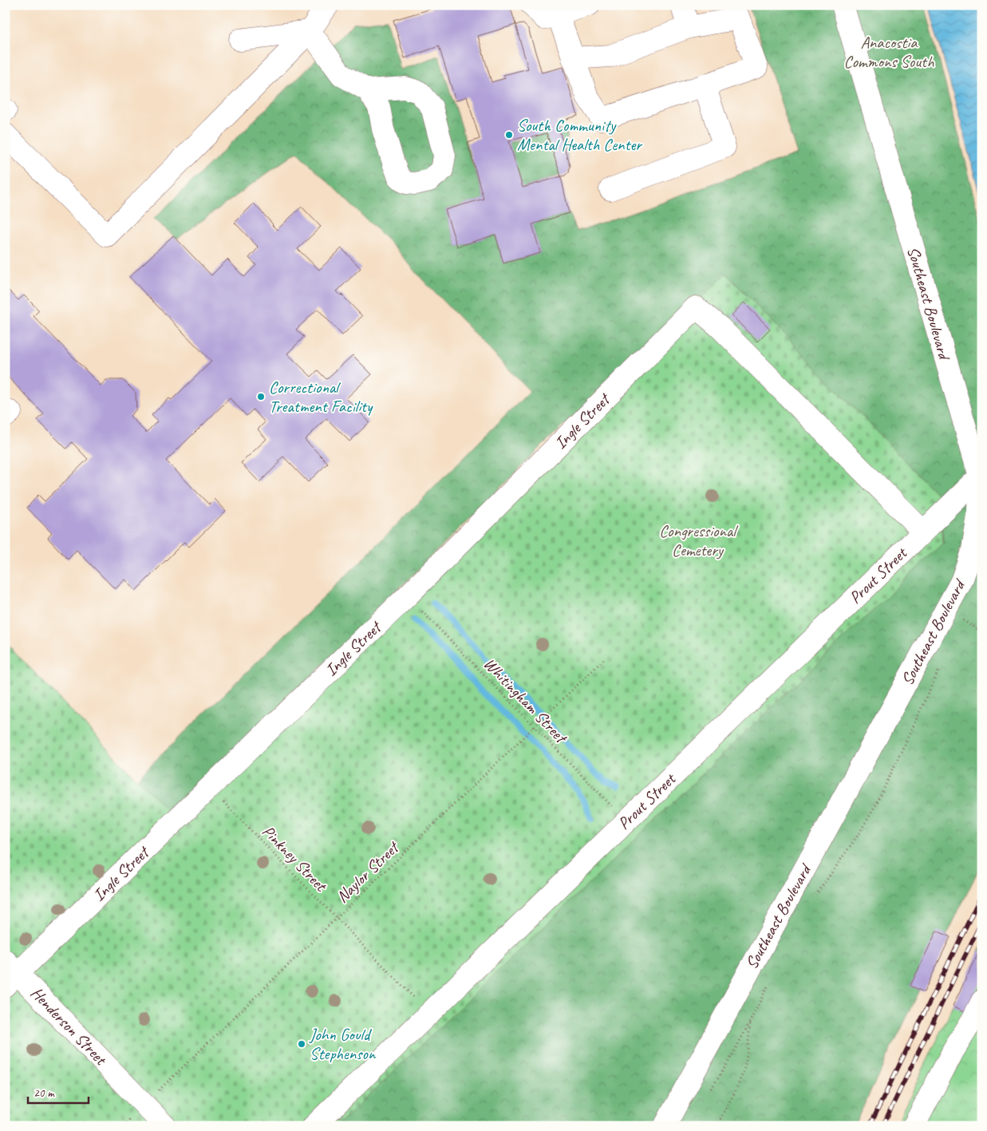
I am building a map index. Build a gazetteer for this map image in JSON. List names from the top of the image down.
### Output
{
  "streets": {
    "street": [
      "Southeast Boulevard",
      "Ingle Street",
      "Prout Street",
      "Henderson Street"
    ],
    "path": ["Whitingham Street", "Pinkney Street", "Naylor Street"]
  },
  "crossings": [
    ["Southeast Boulevard", "Prout Street"],
    ["Ingle Street", "Prout Street"],
    ["Ingle Street", "Whitingham Street"],
    ["Ingle Street", "Pinkney Street"],
    ["Ingle Street", "Henderson Street"],
    ["Prout Street", "Whitingham Street"],
    ["Prout Street", "Pinkney Street"],
    ["Whitingham Street", "Naylor Street"],
    ["Pinkney Street", "Naylor Street"],
    ["Naylor Street", "Henderson Street"]
  ],
  "parks": ["Anacostia Commons South", "Congressional Cemetery"],
  "places": ["South Community Mental Health Center", "Correctional Treatment Facility", "John Gould Stephenson"],
  "scale_bar": "20 m"
}
